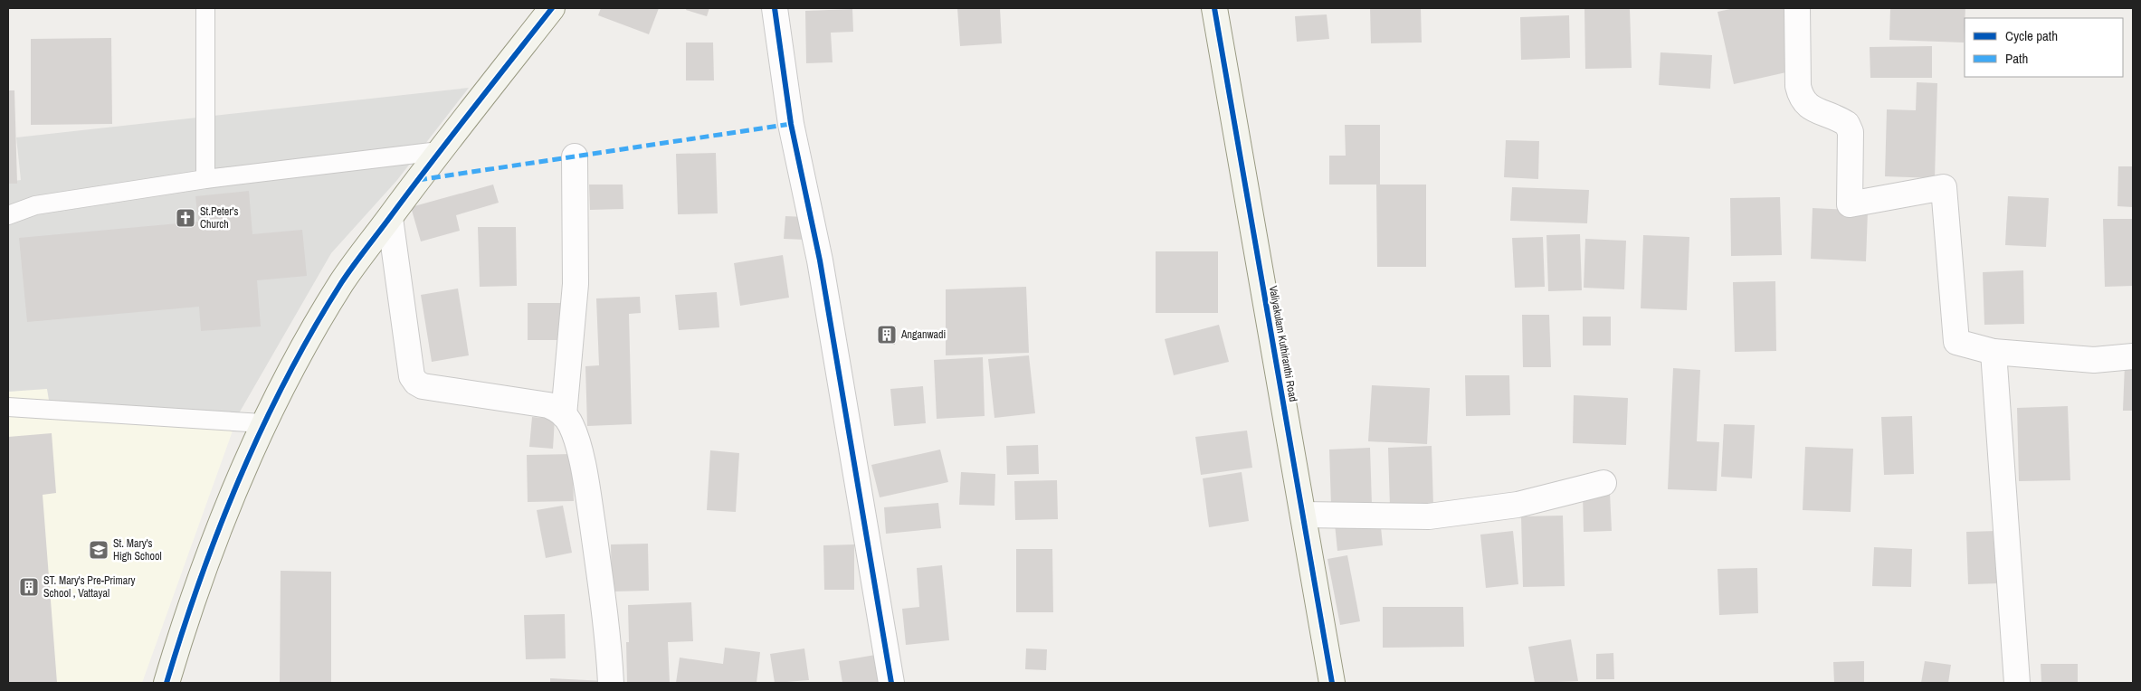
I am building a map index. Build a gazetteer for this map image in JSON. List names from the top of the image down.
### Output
{
  "streets": {
    "street": ["Valiyakulam Kuthiranthi Road"]
  },
  "places": {
    "church": ["St.Peter's Church"],
    "building": ["Anganwadi", "ST. Mary's Pre-Primary School , Vattayal"],
    "school or university": ["St. Mary's High School"]
  },
  "legend": ["Cycle path", "Path"]
}
